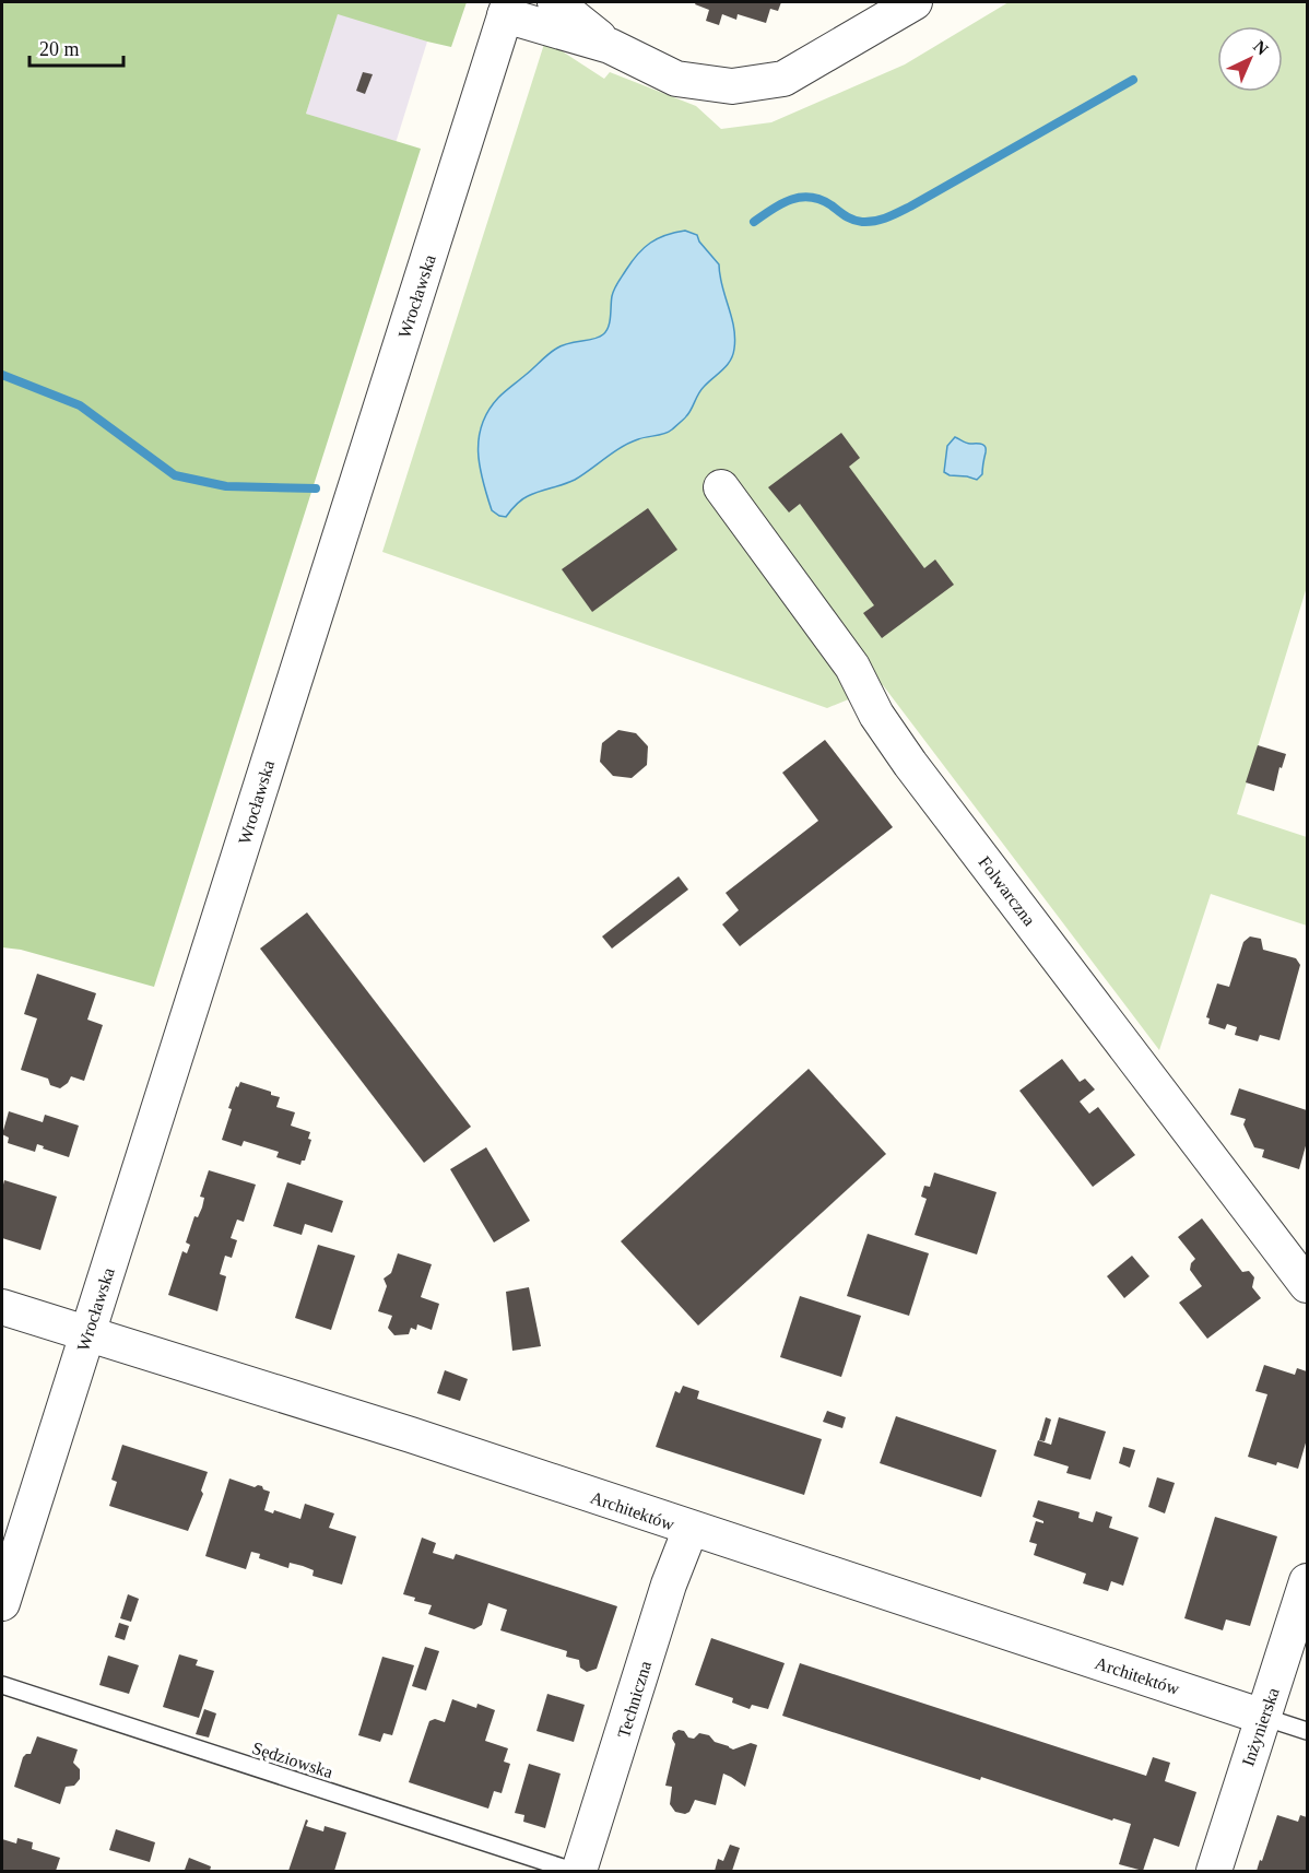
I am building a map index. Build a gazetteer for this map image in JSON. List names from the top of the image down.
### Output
{
  "streets": {
    "street": [
      "Wrocławska",
      "Folwarczna",
      "Architektów",
      "Techniczna",
      "Inżynierska"
    ],
    "lane": ["Sędziowska"]
  },
  "crossings": [
    ["Wrocławska", "Architektów"],
    ["Architektów", "Techniczna"],
    ["Architektów", "Inżynierska"]
  ],
  "scale_bar": "20 m",
  "north": "top right"
}
